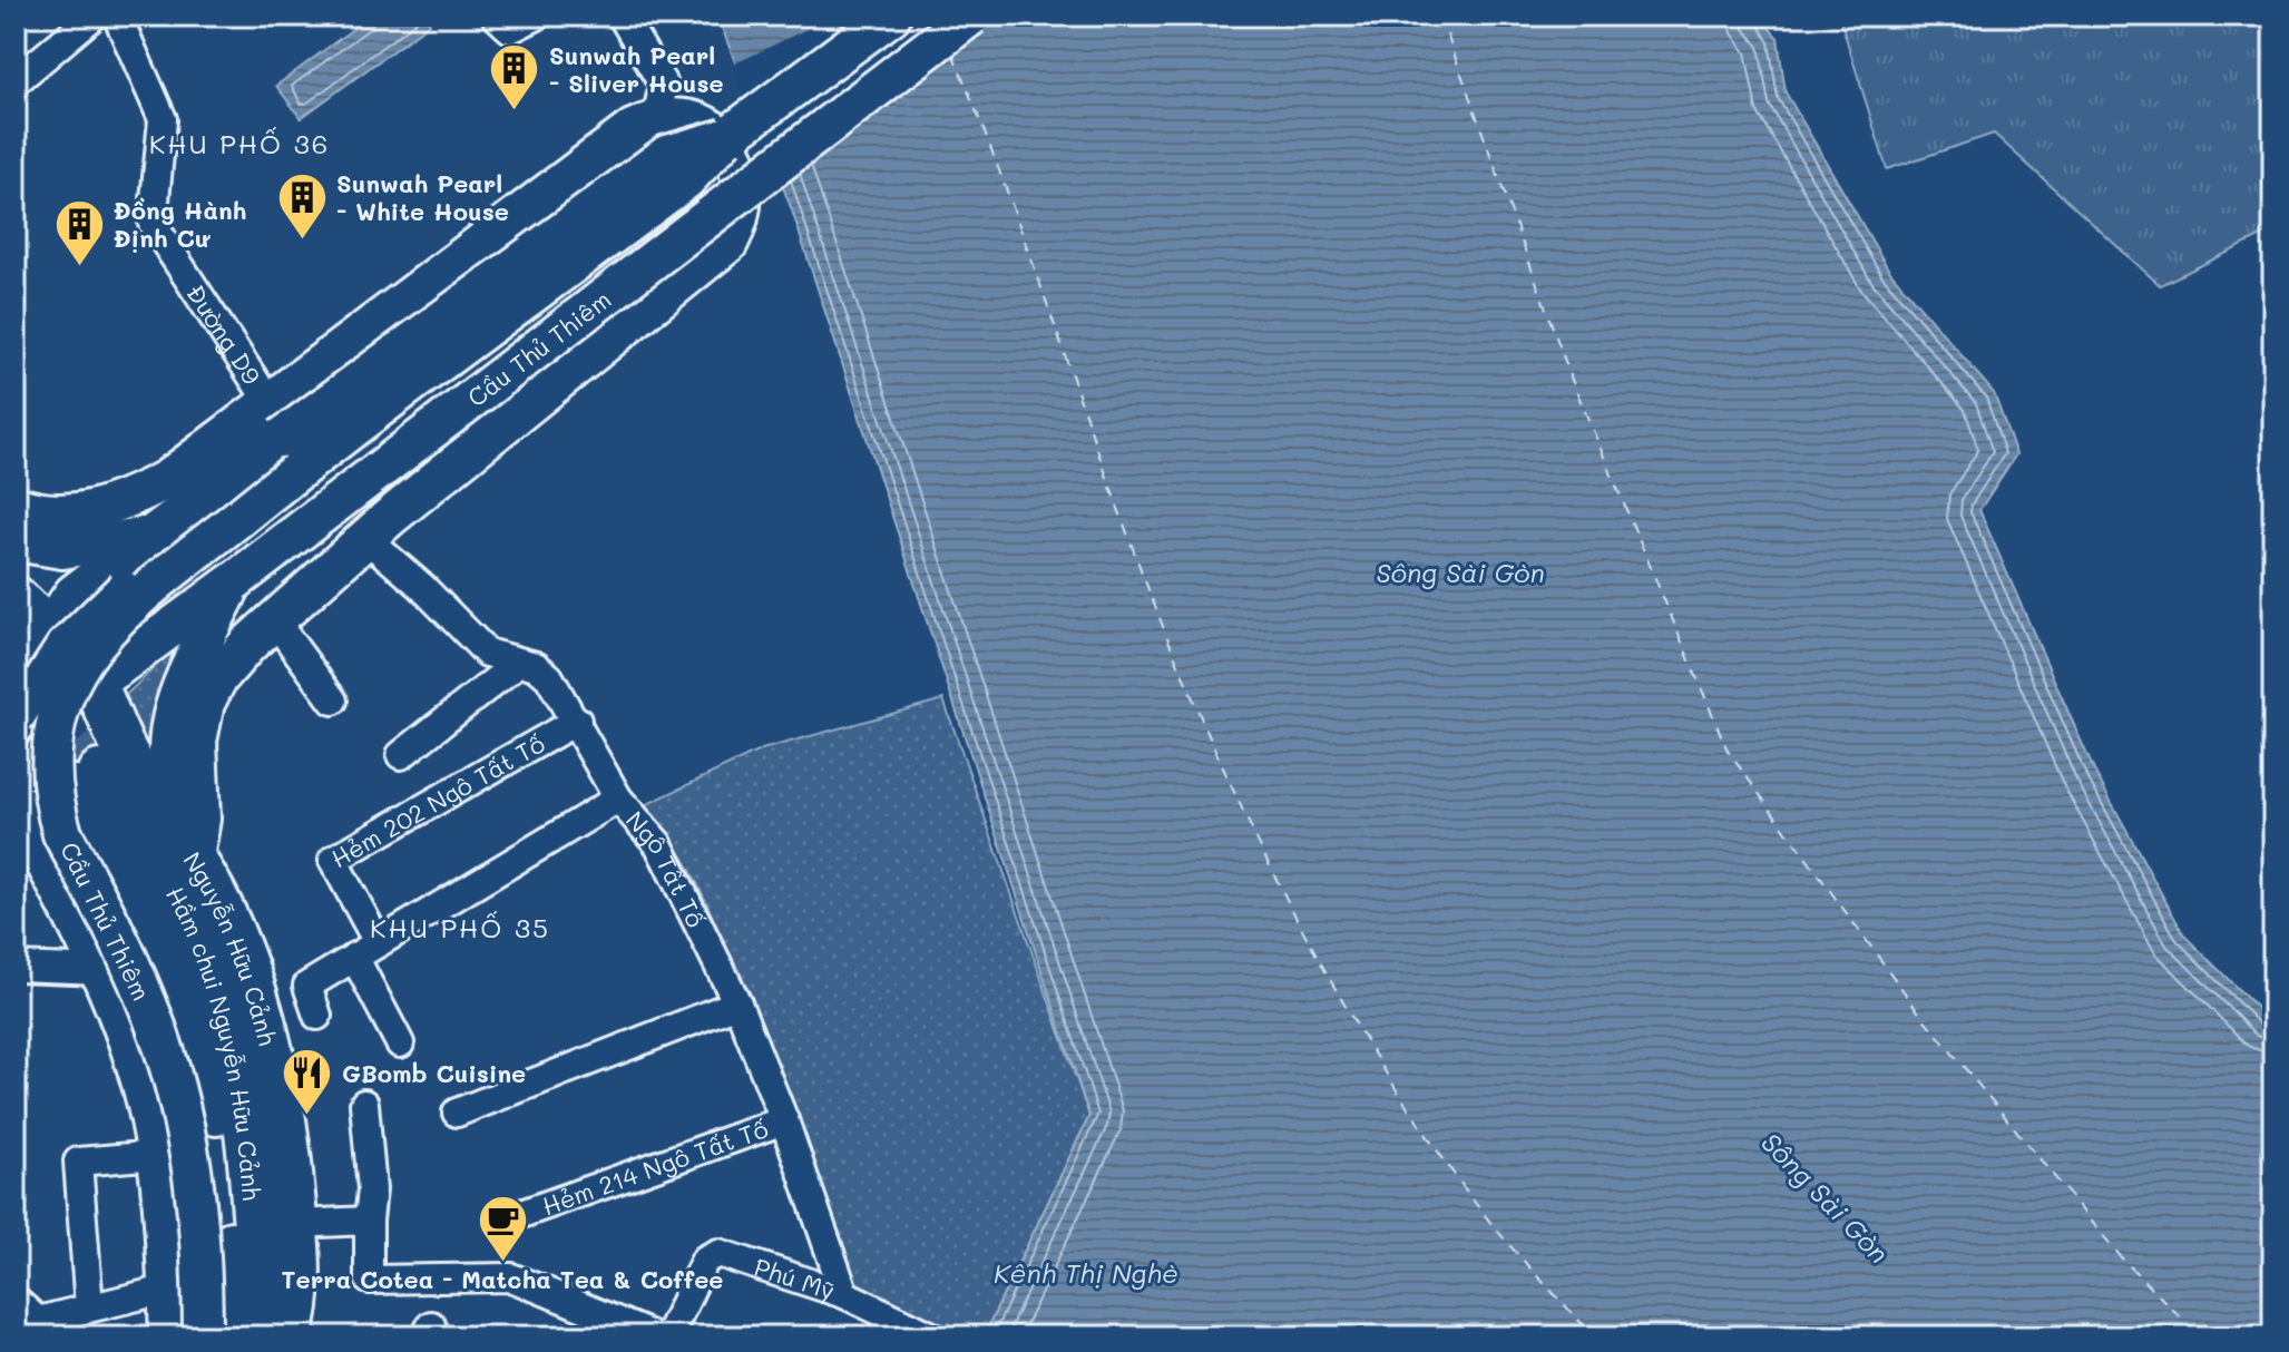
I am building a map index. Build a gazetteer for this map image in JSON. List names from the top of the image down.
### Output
{
  "streets": {
    "main road": ["Cầu Thủ Thiêm", "Nguyễn Hữu Cảnh", "Hầm chui Nguyễn Hữu Cảnh"],
    "street": [
      "Đường D9",
      "Hẻm 202 Ngô Tất Tố",
      "Ngô Tất Tố",
      "Hẻm 214 Ngô Tất Tố",
      "Phú Mỹ"
    ]
  },
  "crossings": [
    ["Cầu Thủ Thiêm", "Nguyễn Hữu Cảnh"],
    ["Hẻm 202 Ngô Tất Tố", "Ngô Tất Tố"],
    ["Ngô Tất Tố", "Hẻm 214 Ngô Tất Tố"],
    ["Ngô Tất Tố", "Phú Mỹ"]
  ],
  "districts": ["KHU PHỐ 36", "KHU PHỐ 35"],
  "water": ["Sông Sài Gòn", "Kênh Thị Nghè"],
  "places": {
    "building": ["Sunwah Pearl - Sliver House", "Sunwah Pearl - White House", "Đồng Hành Định Cư"],
    "restaurant": ["GBomb Cuisine"],
    "cafe": ["Terra Cotea - Matcha Tea & Coffee"]
  }
}
